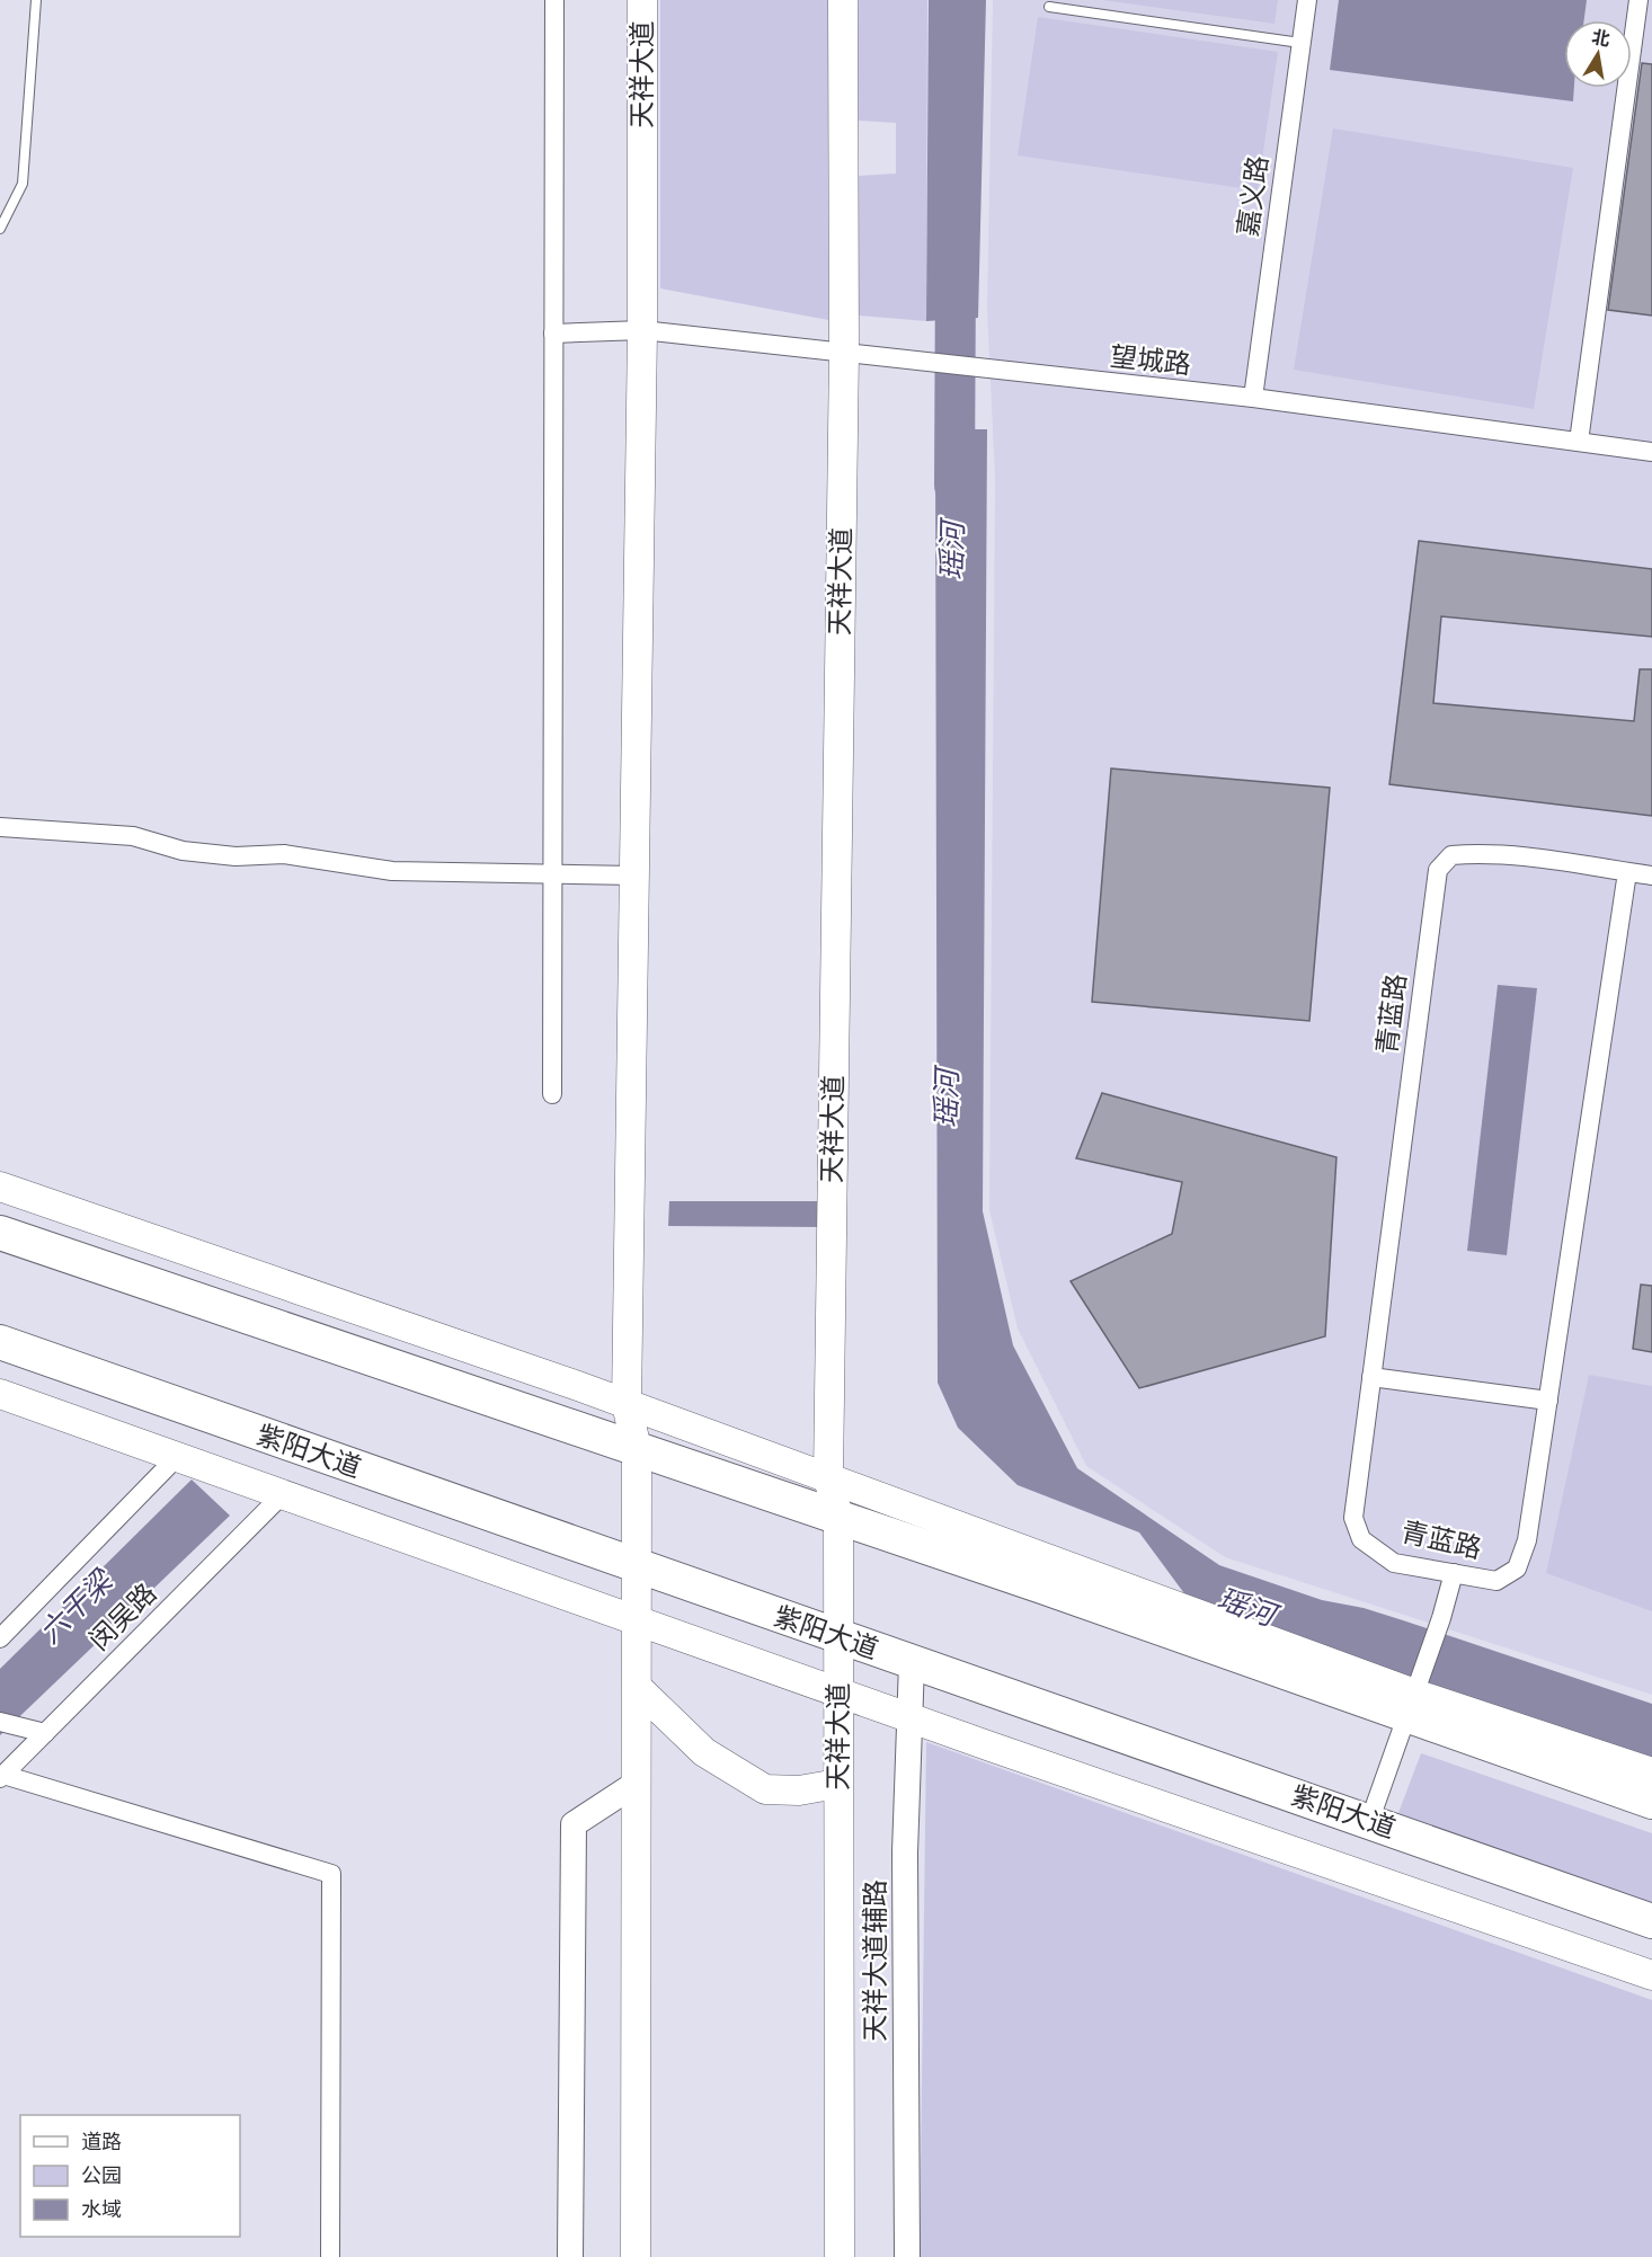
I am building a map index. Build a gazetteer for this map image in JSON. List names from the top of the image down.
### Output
{
  "streets": {
    "highway": ["紫阳大道"],
    "main road": ["天祥大道", "天祥大道辅路"],
    "street": [
      "嘉义路",
      "望城路",
      "青蓝路",
      "闵吴路"
    ]
  },
  "crossings": [
    ["天祥大道", "望城路"],
    ["天祥大道", "紫阳大道"],
    ["嘉义路", "望城路"],
    ["紫阳大道", "天祥大道辅路"]
  ],
  "water": ["瑶河", "六干梁"],
  "legend": ["道路", "公园", "水域"],
  "north": "top"
}
